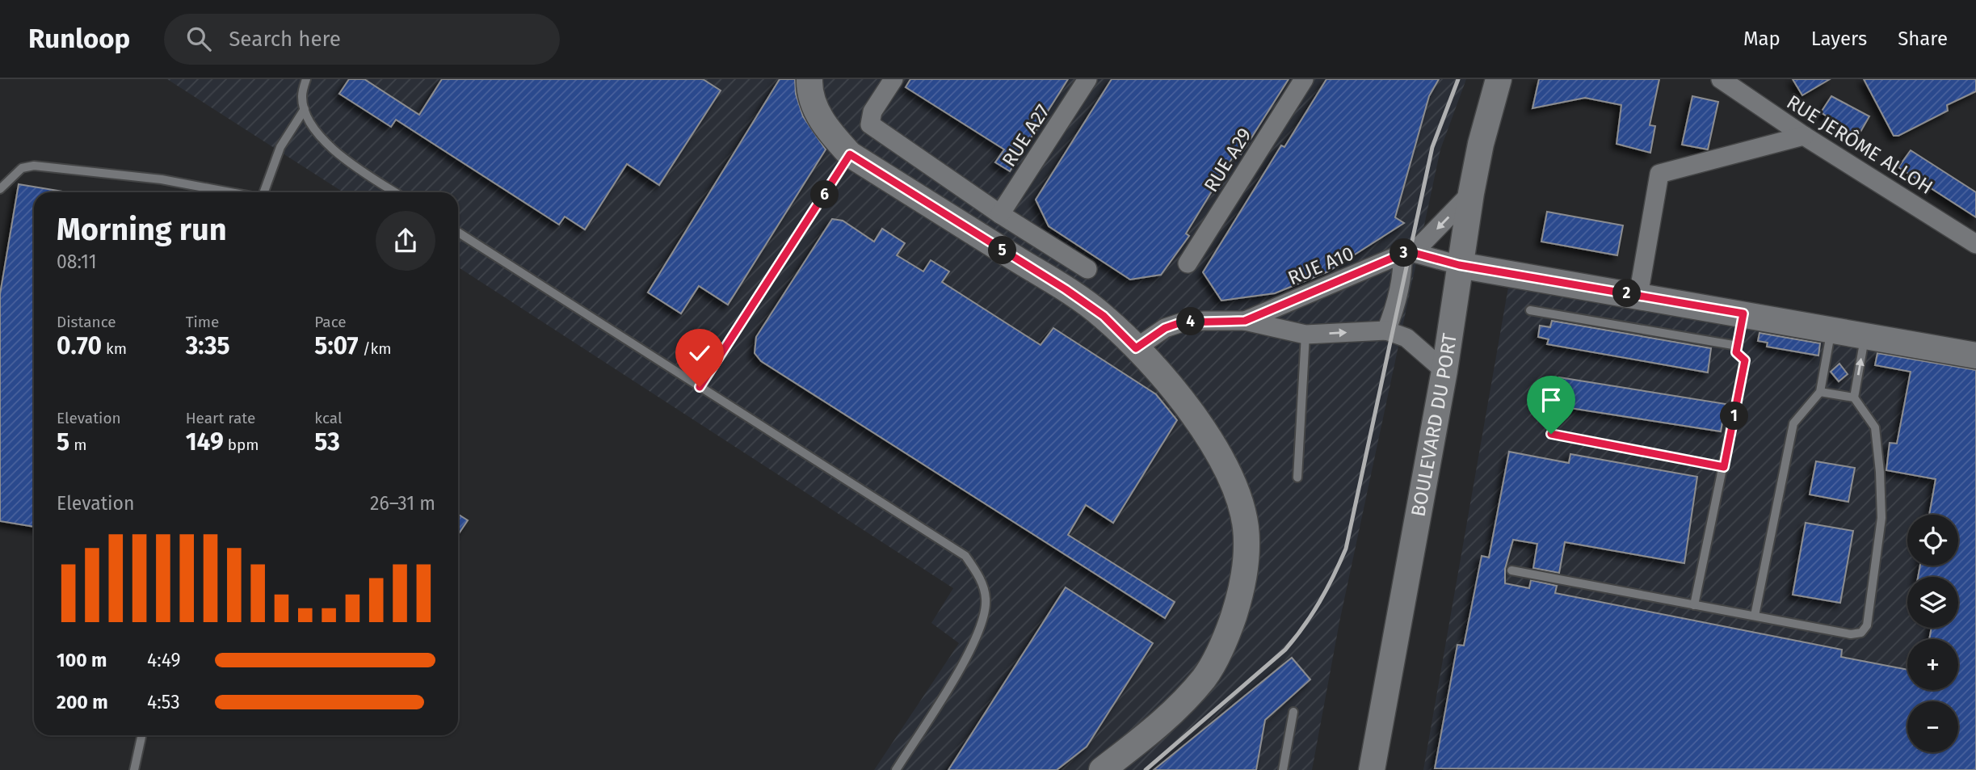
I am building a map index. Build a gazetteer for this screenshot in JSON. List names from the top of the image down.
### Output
{
  "streets": {
    "street": [
      "RUE A27",
      "RUE JERÔME ALLOH",
      "RUE A29",
      "RUE A10",
      "BOULEVARD DU PORT"
    ]
  },
  "crossings": [
    ["RUE A10", "BOULEVARD DU PORT"]
  ],
  "page": {
    "header": "Runloop",
    "search": "Search here",
    "nav": ["Map", "Layers", "Share"],
    "pins": [
      "6",
      "5",
      "3",
      "2",
      "4",
      "1"
    ],
    "heading": ["Morning run", "08:11"],
    "stats": [
      ["Distance", "0.70 km"],
      ["Time", "3:35"],
      ["Pace", "5:07 /km"],
      ["Elevation", "5 m"],
      ["Heart rate", "149 bpm"],
      ["kcal", "53"]
    ],
    "chart": ["Elevation", "26–31 m"],
    "map_buttons": ["+", "−"],
    "list": [
      {
        "name": "100 m",
        "note": "4:49"
      },
      {
        "name": "200 m",
        "note": "4:53"
      }
    ]
  }
}
